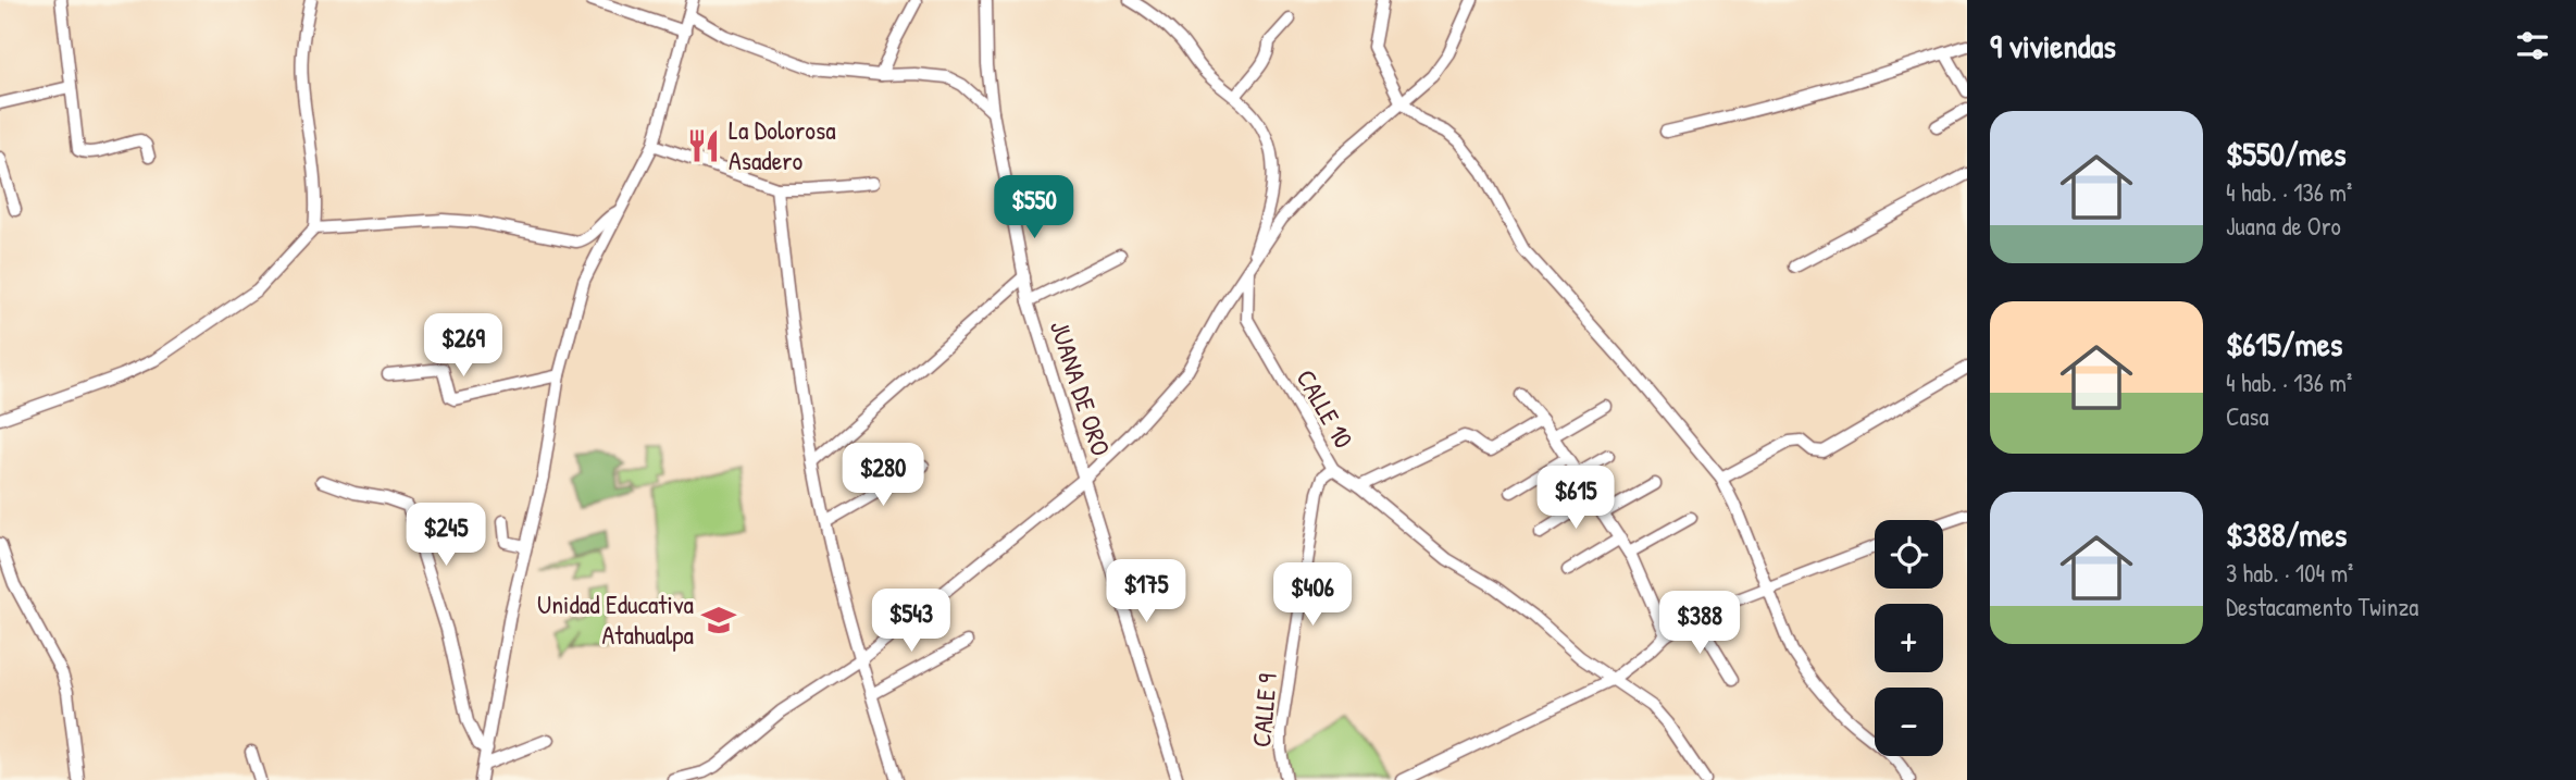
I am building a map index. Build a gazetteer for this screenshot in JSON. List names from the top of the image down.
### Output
{
  "streets": {
    "street": ["JUANA DE ORO", "CALLE 10", "CALLE 9"]
  },
  "crossings": [
    ["CALLE 10", "CALLE 9"]
  ],
  "places": {
    "restaurant": ["La Dolorosa Asadero"],
    "school or university": ["Unidad Educativa Atahualpa"]
  },
  "page": {
    "heading": "9 viviendas",
    "list": [
      {
        "name": "$550/mes",
        "note": "4 hab. · 136 m² · Juana de Oro"
      },
      {
        "name": "$615/mes",
        "note": "4 hab. · 136 m² · Casa"
      },
      {
        "name": "$388/mes",
        "note": "3 hab. · 104 m² · Destacamento Twinza"
      }
    ],
    "price": [
      "$550",
      "$269",
      "$280",
      "$615",
      "$245",
      "$175",
      "$406",
      "$543",
      "$388"
    ],
    "map_buttons": ["+", "−"]
  }
}
